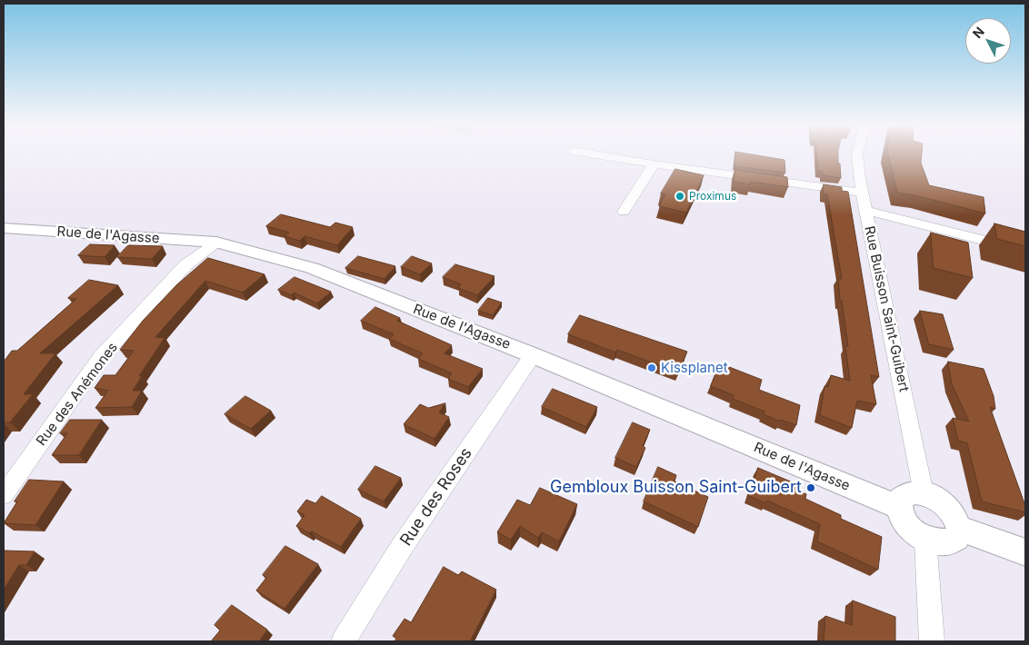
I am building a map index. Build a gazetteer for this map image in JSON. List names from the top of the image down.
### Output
{
  "streets": {
    "street": [
      "Rue de l'Agasse",
      "Rue Buisson Saint-Guibert",
      "Rue des Anémones",
      "Rue des Roses"
    ]
  },
  "crossings": [
    ["Rue de l'Agasse", "Rue Buisson Saint-Guibert"],
    ["Rue de l'Agasse", "Rue des Anémones"],
    ["Rue de l'Agasse", "Rue des Roses"]
  ],
  "places": ["Proximus", "Kissplanet", "Gembloux Buisson Saint-Guibert"],
  "north": "top left"
}
